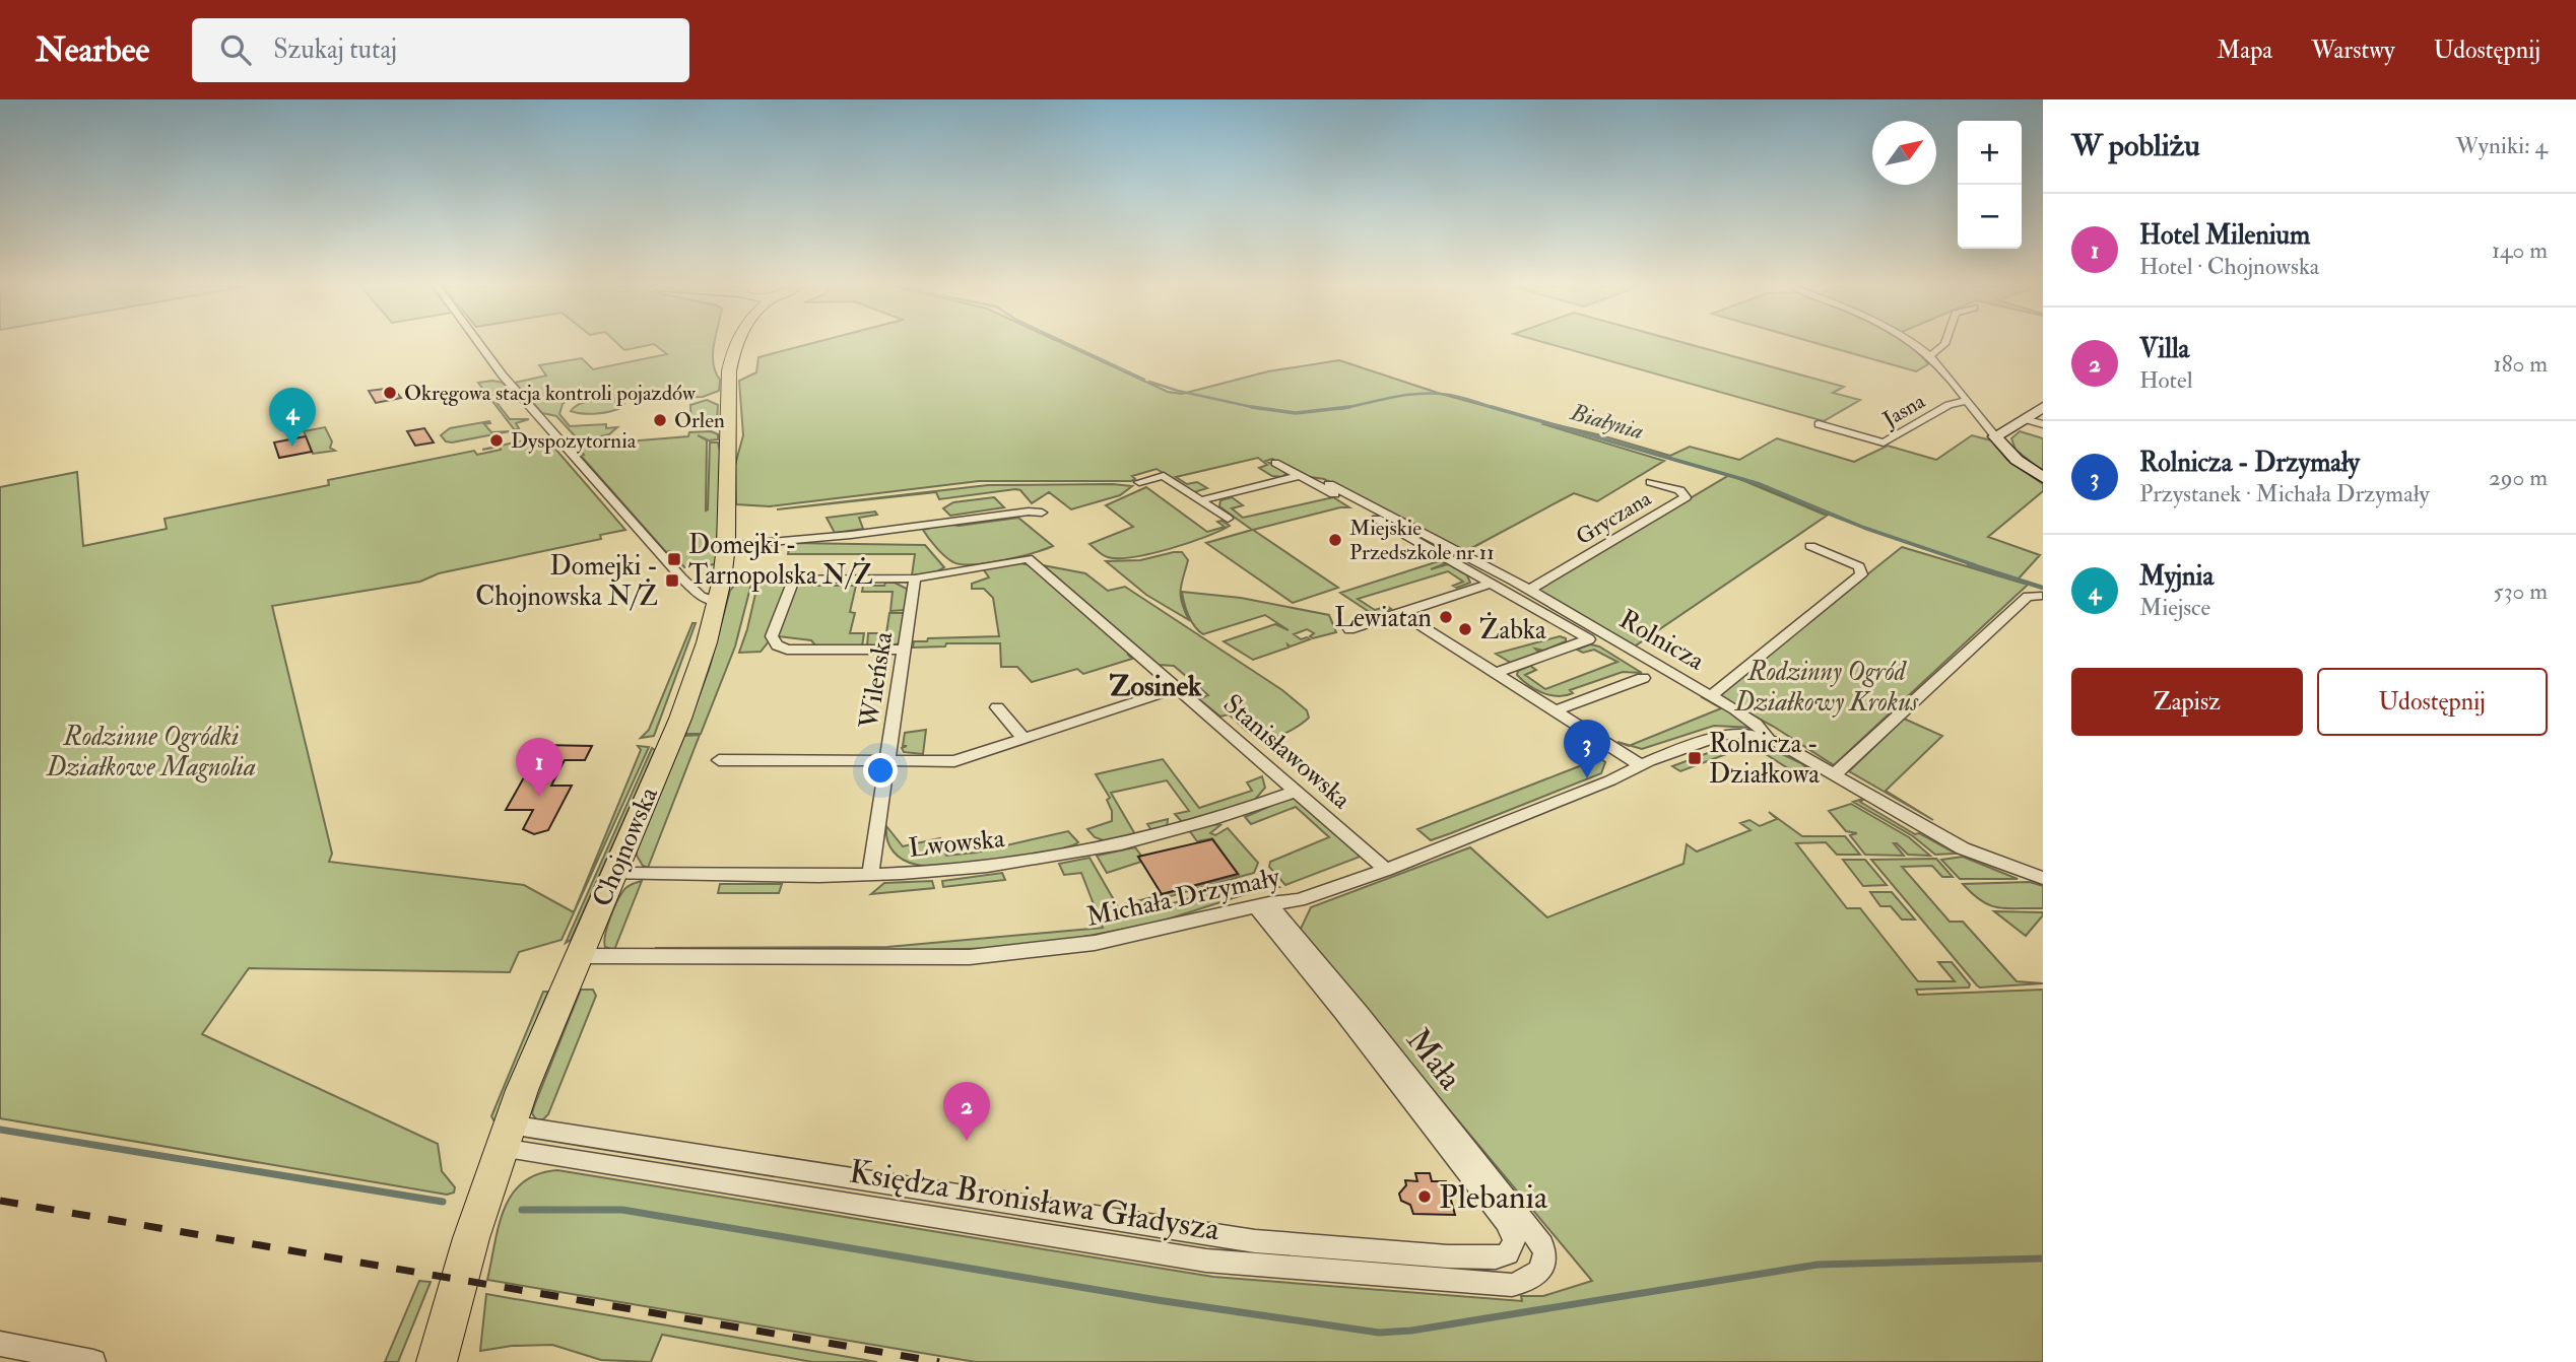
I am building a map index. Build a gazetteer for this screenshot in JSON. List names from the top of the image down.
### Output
{
  "streets": {
    "main road": ["Chojnowska"],
    "street": [
      "Jasna",
      "Gryczana",
      "Rolnicza",
      "Wileńska",
      "Stanisławowska",
      "Lwowska",
      "Michała Drzymały",
      "Mała",
      "Księdza Bronisława Gładysza"
    ]
  },
  "crossings": [
    ["Gryczana", "Rolnicza"],
    ["Rolnicza", "Michała Drzymały"],
    ["Wileńska", "Stanisławowska"],
    ["Wileńska", "Lwowska"],
    ["Stanisławowska", "Lwowska"],
    ["Stanisławowska", "Michała Drzymały"],
    ["Lwowska", "Chojnowska"],
    ["Chojnowska", "Michała Drzymały"],
    ["Chojnowska", "Księdza Bronisława Gładysza"],
    ["Michała Drzymały", "Mała"],
    ["Mała", "Księdza Bronisława Gładysza"]
  ],
  "districts": ["Zosinek"],
  "water": ["Białynia"],
  "parks": ["Rodzinny Ogród Działkowy Krokus", "Rodzinne Ogródki Działkowe Magnolia"],
  "places": {
    "other": [
      "Okręgowa stacja kontroli pojazdów",
      "Orlen",
      "Dyspozytornia",
      "Miejskie Przedszkole nr 11",
      "Lewiatan",
      "Żabka",
      "Plebania"
    ],
    "transit": ["Domejki - Tarnopolska N/Ż", "Domejki - Chojnowska N/Ż", "Rolnicza - Działkowa"]
  },
  "north": "top right",
  "page": {
    "header": "Nearbee",
    "search": "Szukaj tutaj",
    "nav": ["Mapa", "Warstwy", "Udostępnij"],
    "heading": ["W pobliżu", "Wyniki: 4"],
    "map_buttons": ["+", "−"],
    "list": [
      {
        "mark": "1",
        "name": "Hotel Milenium",
        "note": "Hotel · Chojnowska",
        "value": "140 m"
      },
      {
        "mark": "2",
        "name": "Villa",
        "note": "Hotel",
        "value": "180 m"
      },
      {
        "mark": "3",
        "name": "Rolnicza - Drzymały",
        "note": "Przystanek · Michała Drzymały",
        "value": "290 m"
      },
      {
        "mark": "4",
        "name": "Myjnia",
        "note": "Miejsce",
        "value": "530 m"
      }
    ],
    "pins": [
      "4",
      "3",
      "1",
      "2"
    ],
    "buttons": ["Zapisz", "Udostępnij"]
  }
}
